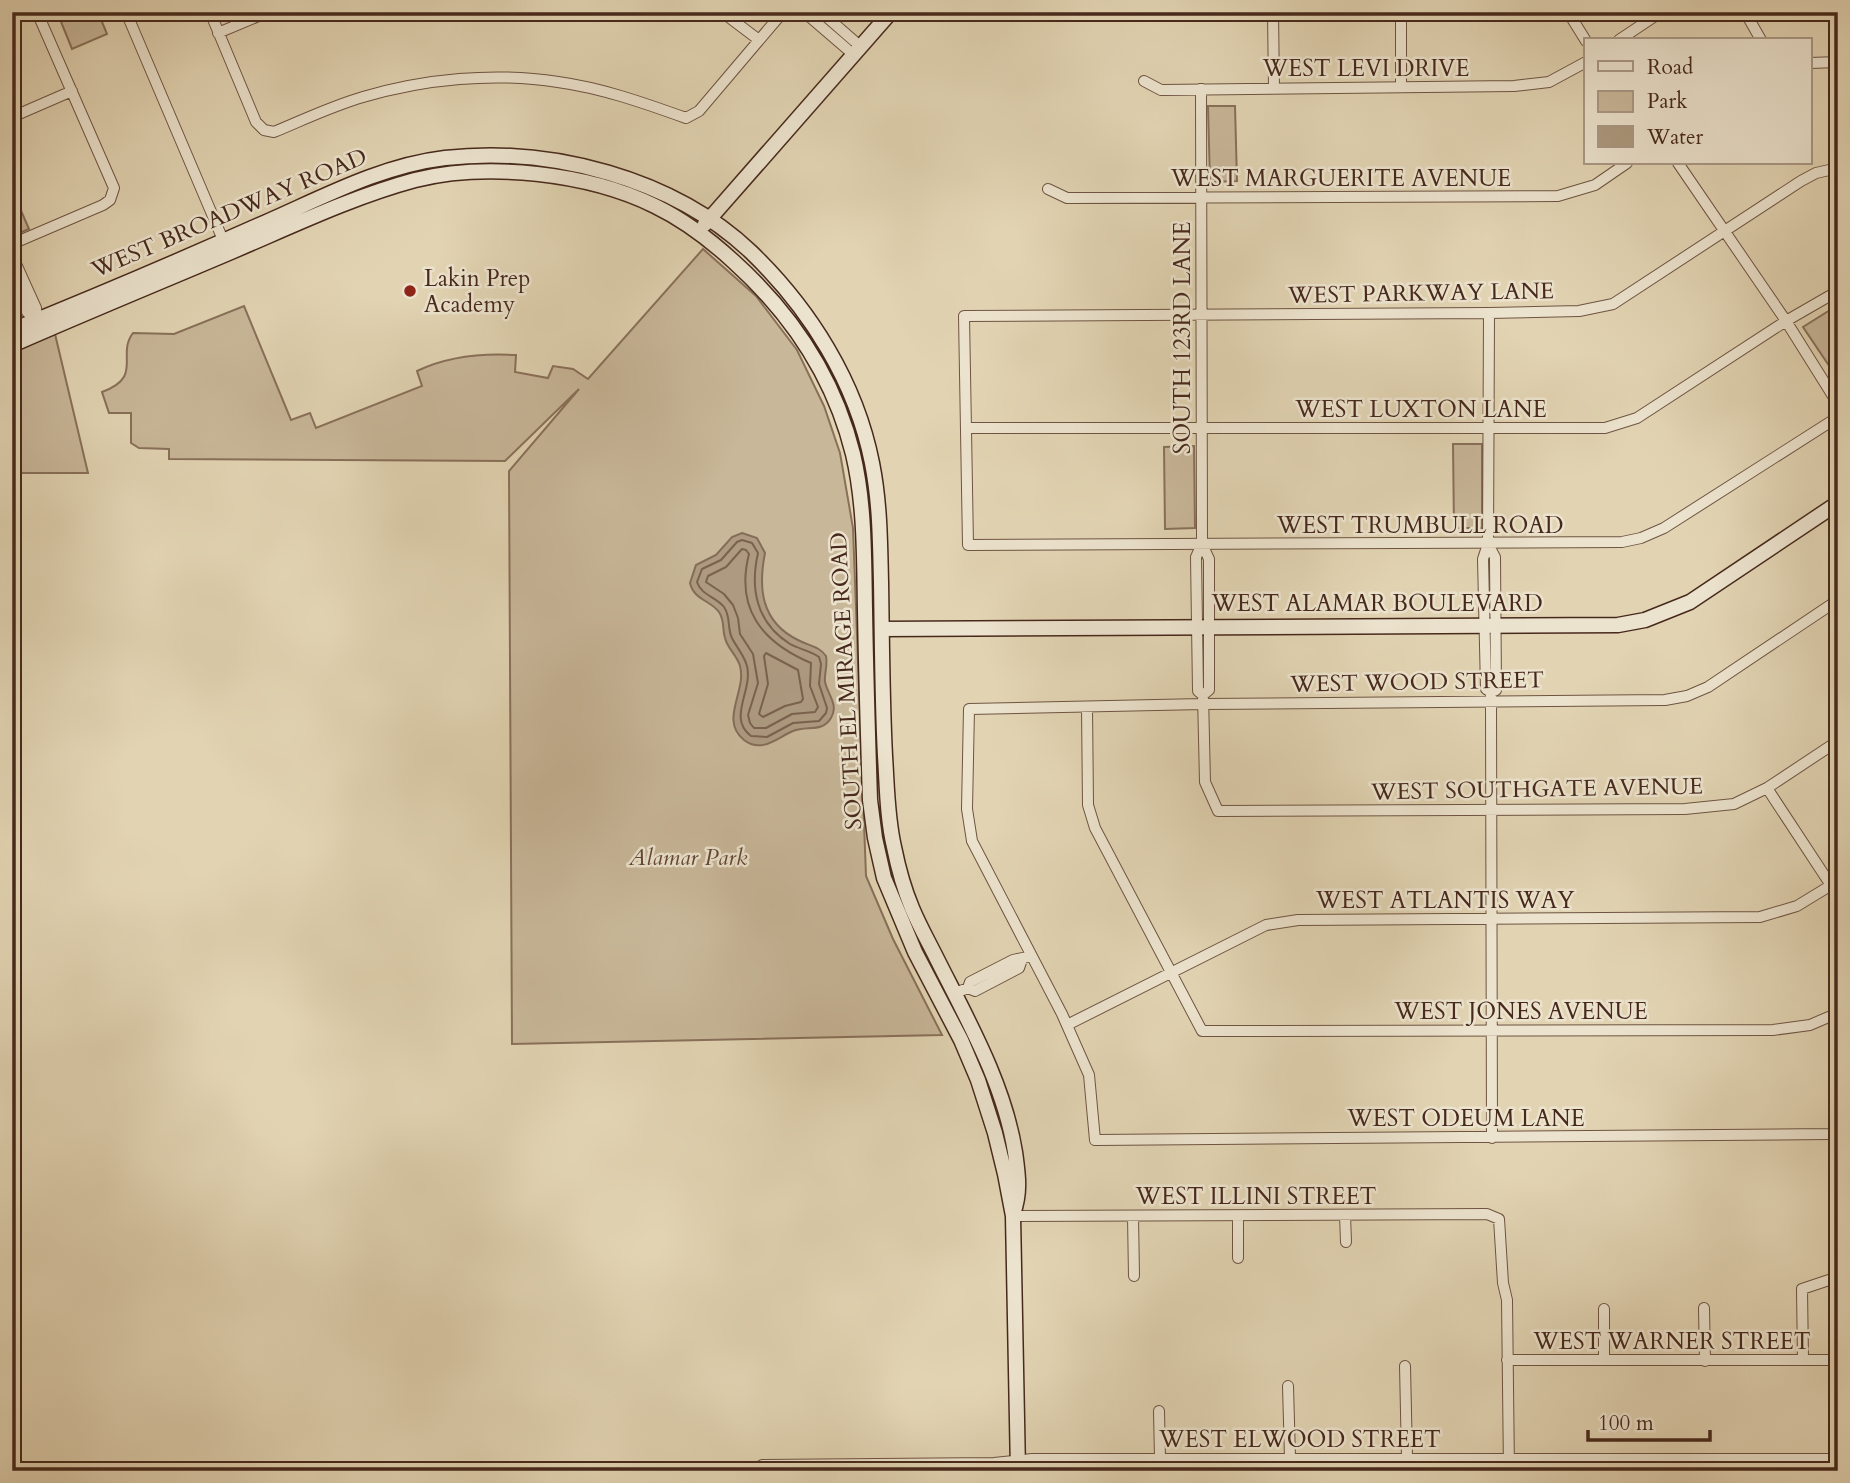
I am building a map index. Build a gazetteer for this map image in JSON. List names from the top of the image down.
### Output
{
  "streets": {
    "main road": ["WEST BROADWAY ROAD", "WEST ALAMAR BOULEVARD", "SOUTH EL MIRAGE ROAD"],
    "street": [
      "WEST LEVI DRIVE",
      "WEST MARGUERITE AVENUE",
      "WEST PARKWAY LANE",
      "SOUTH 123RD LANE",
      "WEST LUXTON LANE",
      "WEST TRUMBULL ROAD",
      "WEST WOOD STREET",
      "WEST SOUTHGATE AVENUE",
      "WEST ATLANTIS WAY",
      "WEST JONES AVENUE",
      "WEST ODEUM LANE",
      "WEST ILLINI STREET",
      "WEST WARNER STREET",
      "WEST ELWOOD STREET"
    ]
  },
  "crossings": [
    ["WEST LEVI DRIVE", "SOUTH 123RD LANE"],
    ["WEST MARGUERITE AVENUE", "SOUTH 123RD LANE"],
    ["WEST BROADWAY ROAD", "SOUTH EL MIRAGE ROAD"],
    ["WEST PARKWAY LANE", "SOUTH 123RD LANE"],
    ["WEST PARKWAY LANE", "WEST LUXTON LANE"],
    ["WEST PARKWAY LANE", "WEST TRUMBULL ROAD"],
    ["SOUTH 123RD LANE", "WEST LUXTON LANE"],
    ["SOUTH 123RD LANE", "WEST TRUMBULL ROAD"],
    ["SOUTH 123RD LANE", "WEST ALAMAR BOULEVARD"],
    ["SOUTH 123RD LANE", "WEST WOOD STREET"],
    ["SOUTH 123RD LANE", "WEST SOUTHGATE AVENUE"],
    ["WEST LUXTON LANE", "WEST TRUMBULL ROAD"],
    ["WEST ALAMAR BOULEVARD", "SOUTH EL MIRAGE ROAD"],
    ["SOUTH EL MIRAGE ROAD", "WEST ILLINI STREET"],
    ["SOUTH EL MIRAGE ROAD", "WEST ELWOOD STREET"],
    ["WEST ATLANTIS WAY", "WEST JONES AVENUE"],
    ["WEST ATLANTIS WAY", "WEST ODEUM LANE"],
    ["WEST ILLINI STREET", "WEST WARNER STREET"]
  ],
  "parks": ["Alamar Park"],
  "places": ["Lakin Prep Academy"],
  "legend": ["Road", "Park", "Water"],
  "scale_bar": "100 m"
}
